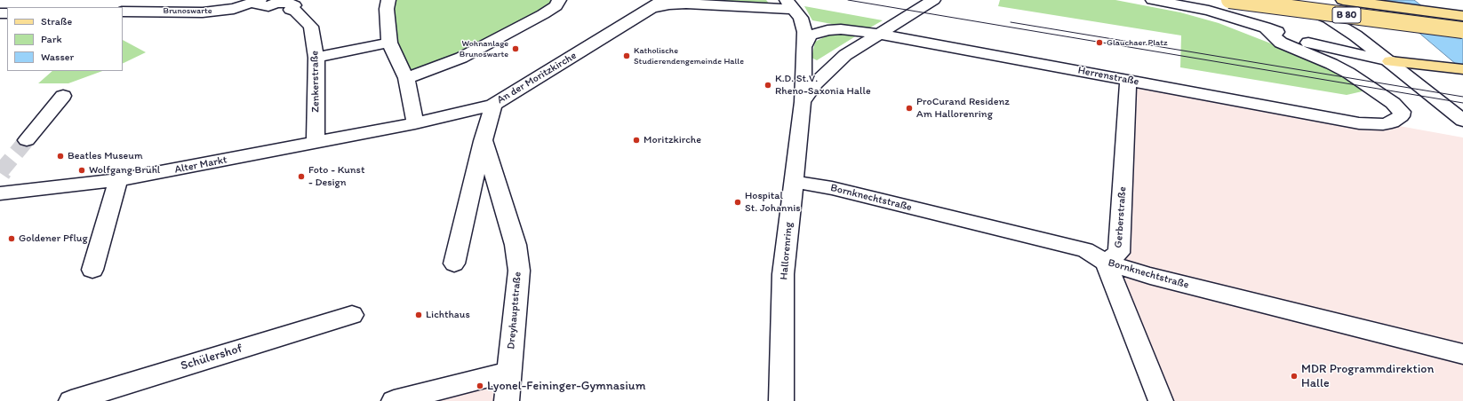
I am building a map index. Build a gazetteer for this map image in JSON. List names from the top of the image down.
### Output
{
  "streets": {
    "main road": ["B 80"],
    "street": [
      "Brunoswarte",
      "Herrenstraße",
      "An der Moritzkirche",
      "Zenkerstraße",
      "Alter Markt",
      "Bornknechtstraße",
      "Gerberstraße",
      "Hallorenring",
      "Dreyhauptstraße",
      "Schülershof"
    ]
  },
  "crossings": [
    ["Brunoswarte", "Zenkerstraße"],
    ["Herrenstraße", "Gerberstraße"],
    ["Herrenstraße", "Hallorenring"],
    ["An der Moritzkirche", "Zenkerstraße"],
    ["An der Moritzkirche", "Alter Markt"],
    ["Zenkerstraße", "Alter Markt"],
    ["Bornknechtstraße", "Gerberstraße"],
    ["Bornknechtstraße", "Hallorenring"]
  ],
  "places": [
    "Glauchaer Platz",
    "Wohnanlage Brunoswarte",
    "Katholische Studierendengemeinde Halle",
    "K.D. St.V. Rheno-Saxonia Halle",
    "ProCurand Residenz Am Hallorenring",
    "Moritzkirche",
    "Beatles Museum",
    "Wolfgang Brühl",
    "Foto - Kunst - Design",
    "Hospital St. Johannis",
    "Goldener Pflug",
    "Lichthaus",
    "MDR Programmdirektion Halle",
    "Lyonel-Feininger-Gymnasium"
  ],
  "legend": ["Straße", "Park", "Wasser"]
}
